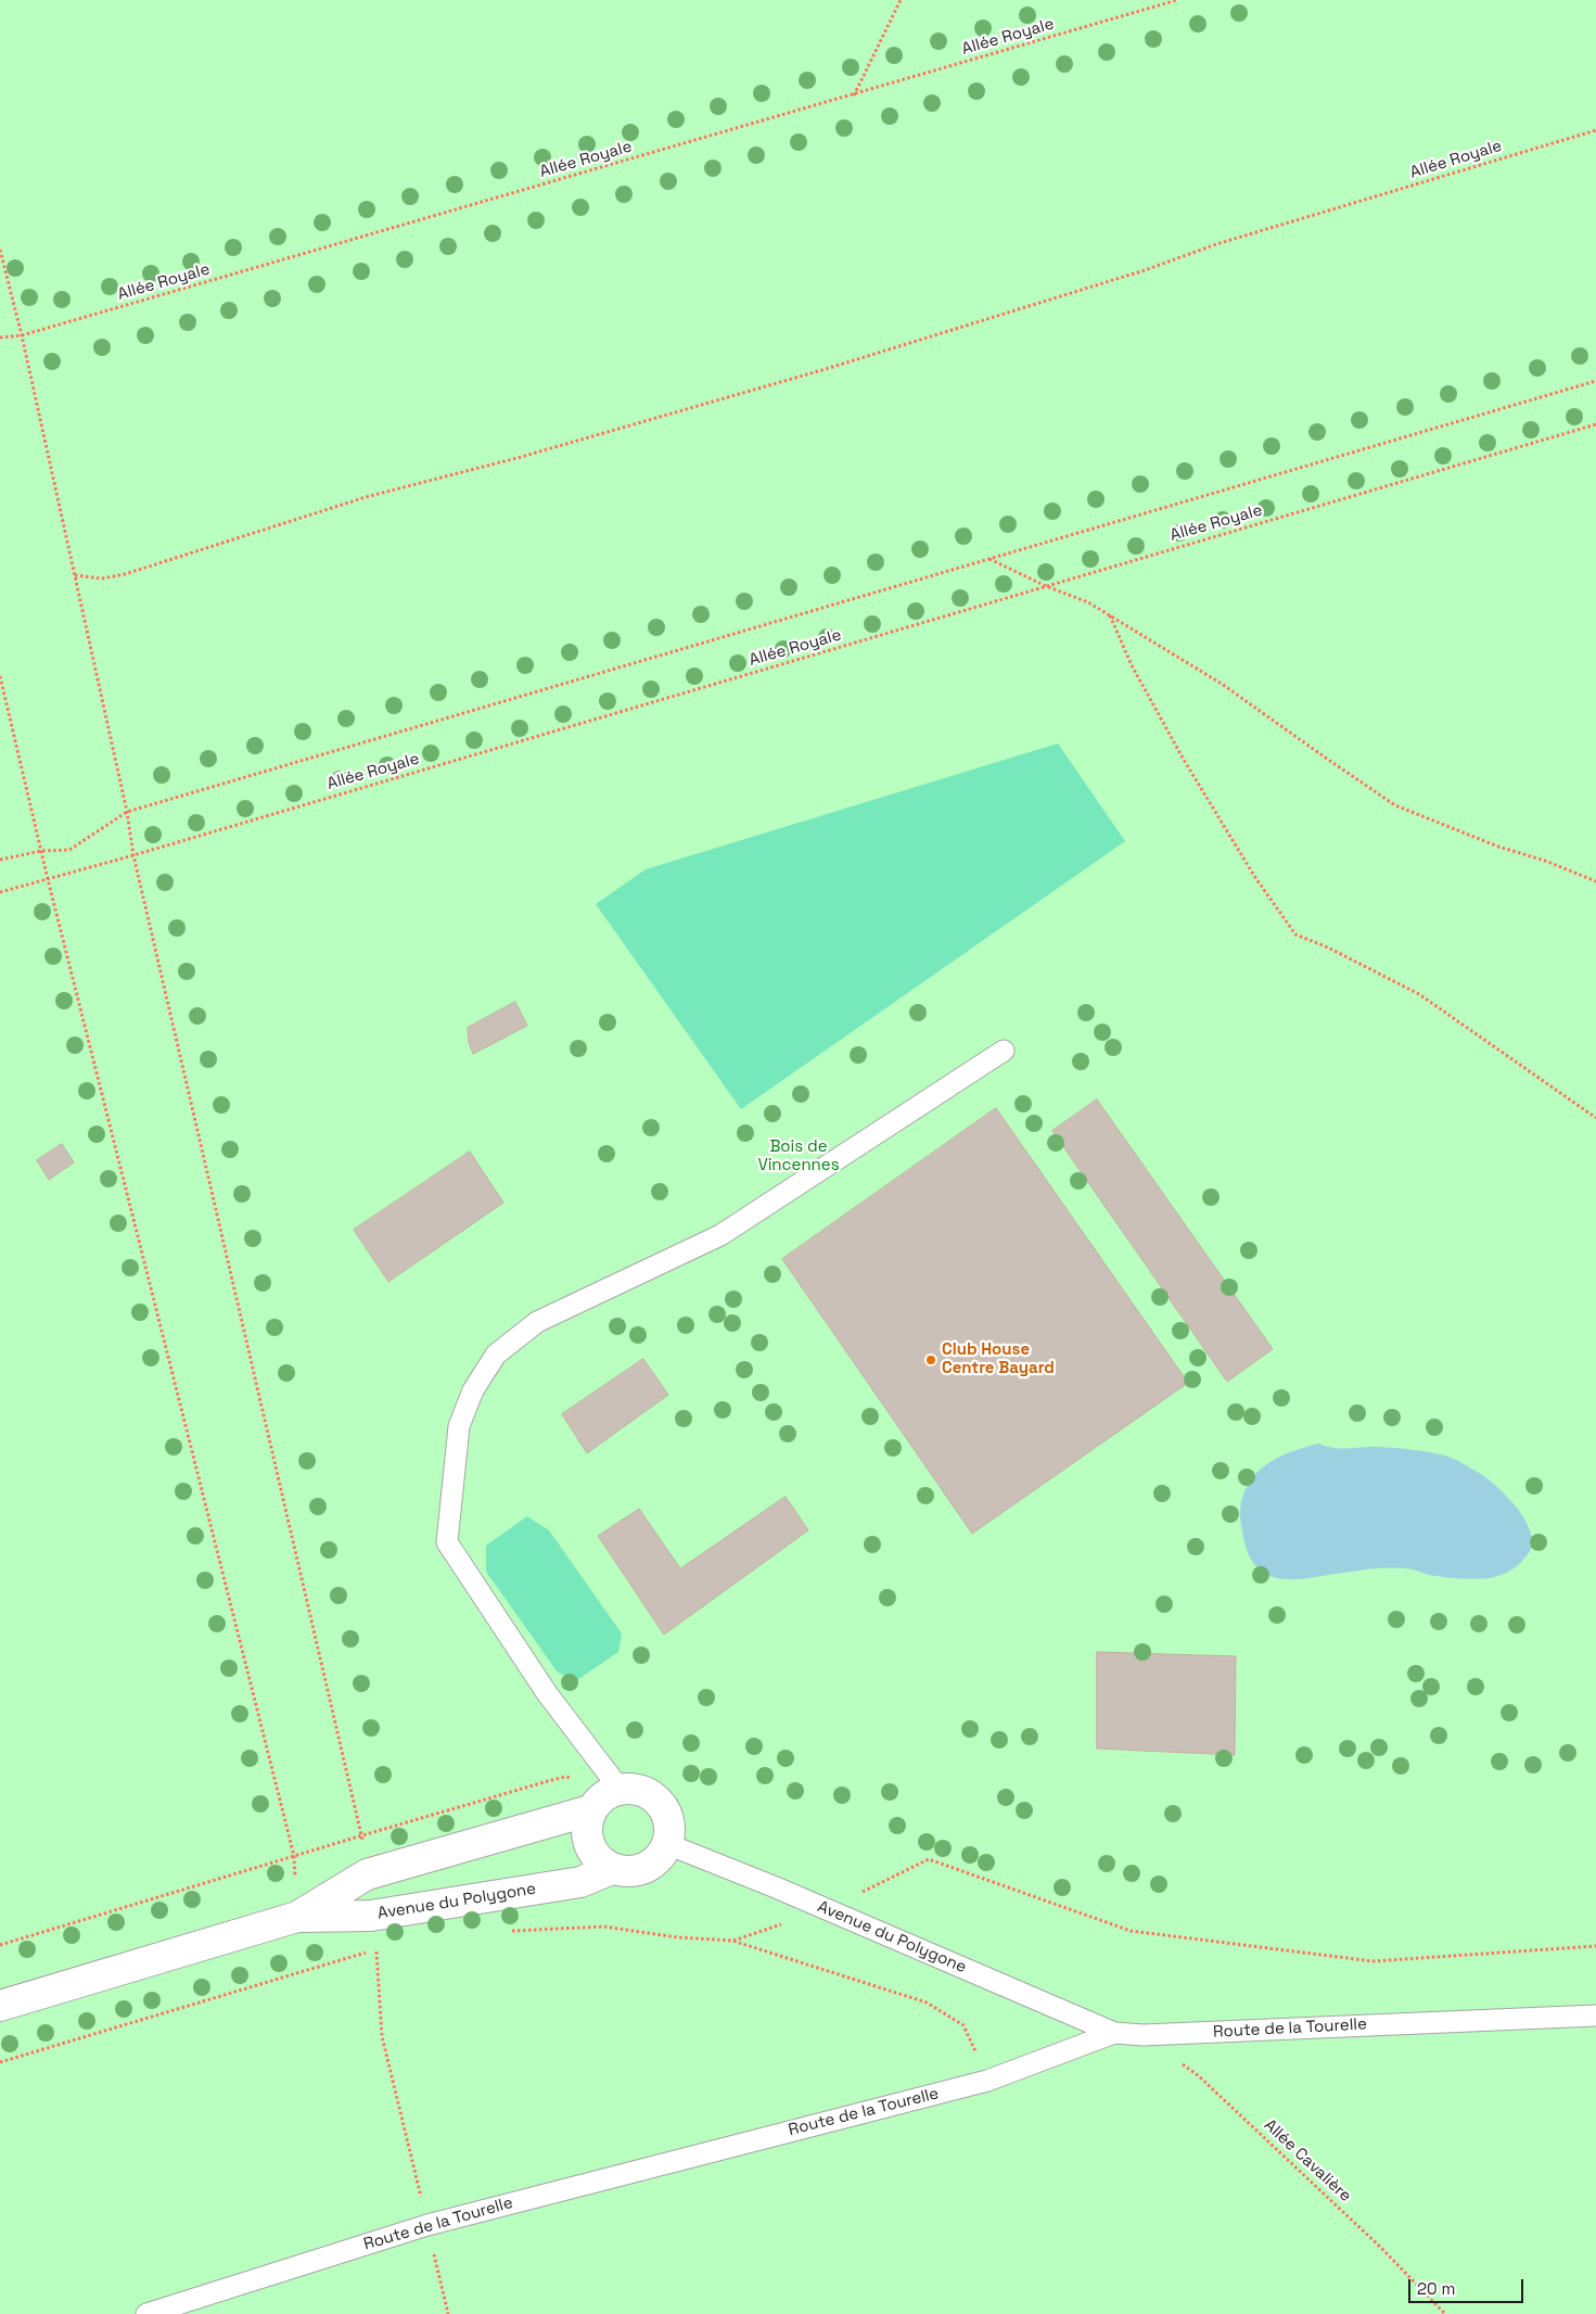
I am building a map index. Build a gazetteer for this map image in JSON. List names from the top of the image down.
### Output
{
  "streets": {
    "street": ["Avenue du Polygone"],
    "lane": ["Route de la Tourelle"],
    "path": ["Allée Royale", "Allée Cavalière"]
  },
  "crossings": [
    ["Avenue du Polygone", "Route de la Tourelle"],
    ["Route de la Tourelle", "Allée Cavalière"]
  ],
  "parks": ["Bois de Vincennes"],
  "places": ["Club House Centre Bayard"],
  "scale_bar": "20 m"
}
